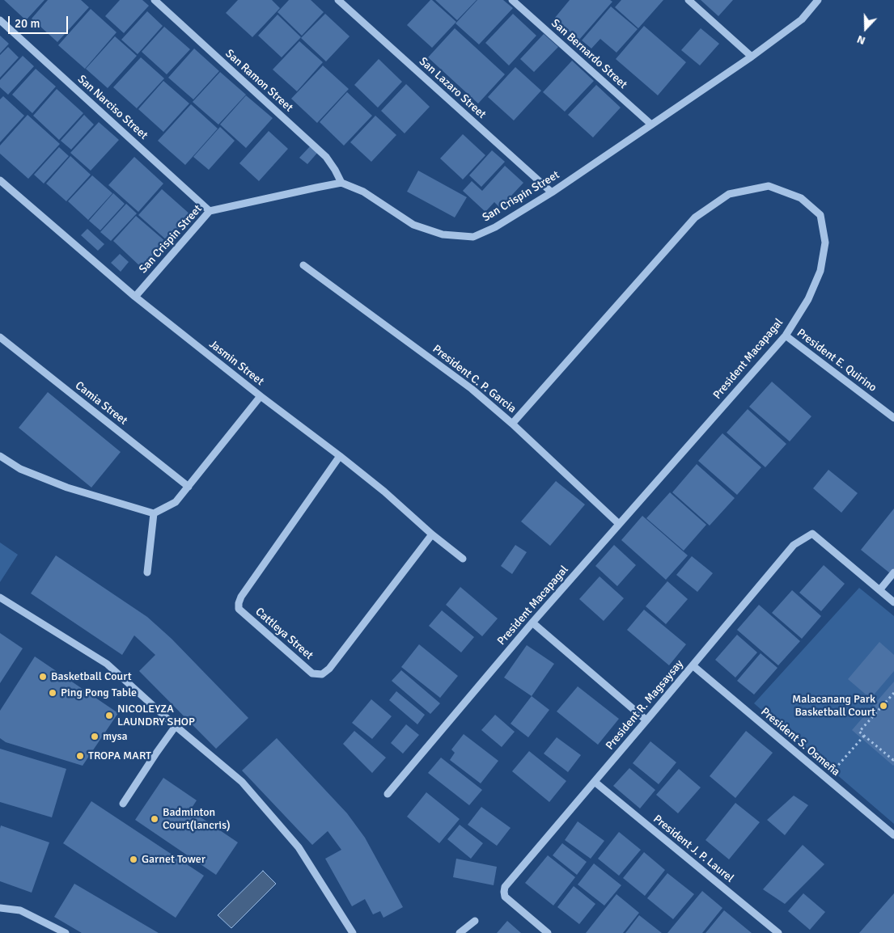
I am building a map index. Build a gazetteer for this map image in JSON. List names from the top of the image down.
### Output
{
  "streets": {
    "street": [
      "San Bernardo Street",
      "San Ramon Street",
      "San Lazaro Street",
      "San Narciso Street",
      "San Crispin Street",
      "President Macapagal",
      "President E. Quirino",
      "Jasmin Street",
      "President C. P. Garcia",
      "Camia Street",
      "Cattleya Street",
      "President R. Magsaysay",
      "President S. Osmeña",
      "President J. P. Laurel"
    ]
  },
  "crossings": [
    ["San Bernardo Street", "San Crispin Street"],
    ["San Ramon Street", "San Crispin Street"],
    ["San Lazaro Street", "San Crispin Street"],
    ["San Narciso Street", "San Crispin Street"],
    ["San Crispin Street", "Jasmin Street"],
    ["President Macapagal", "President E. Quirino"],
    ["President Macapagal", "President C. P. Garcia"],
    ["Jasmin Street", "Cattleya Street"],
    ["President R. Magsaysay", "President S. Osmeña"],
    ["President R. Magsaysay", "President J. P. Laurel"]
  ],
  "places": [
    "Basketball Court",
    "Ping Pong Table",
    "Malacanang Park Basketball Court",
    "NICOLEYZA LAUNDRY SHOP",
    "mysa",
    "TROPA MART",
    "Badminton Court(lancris)",
    "Garnet Tower"
  ],
  "scale_bar": "20 m",
  "north": "bottom"
}
